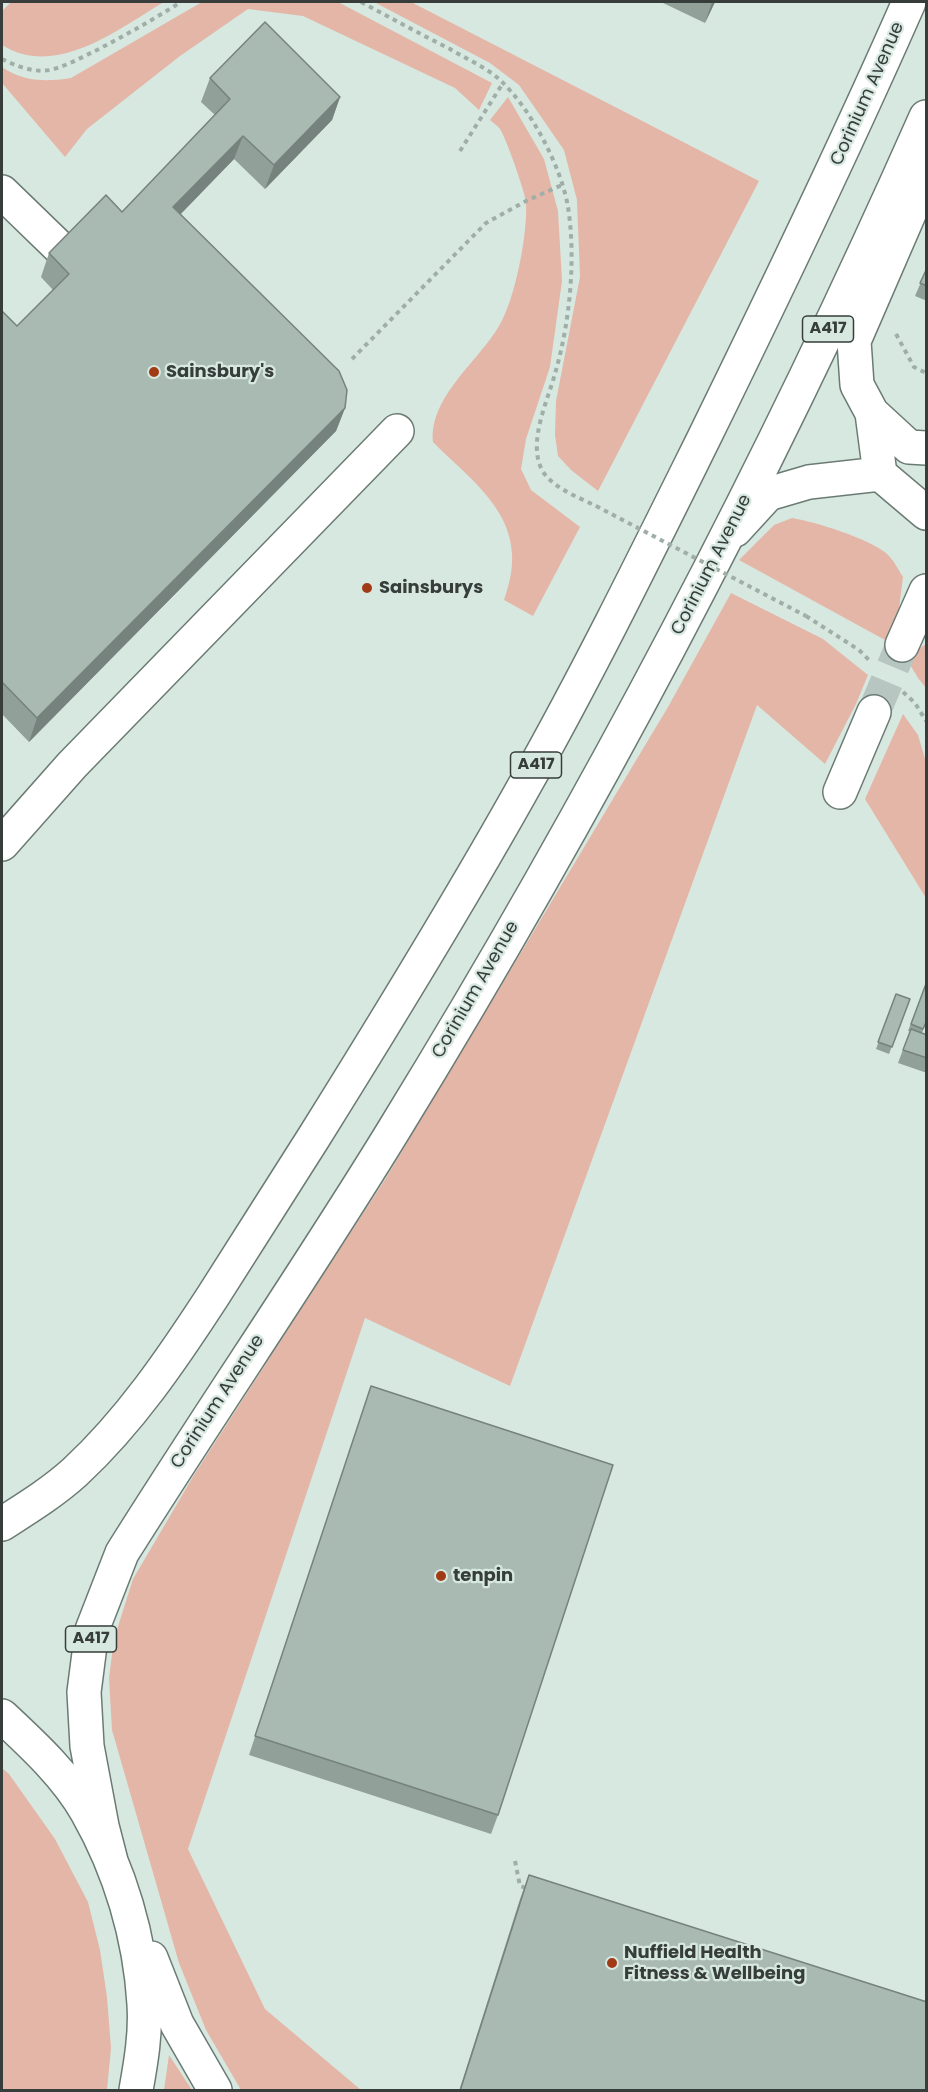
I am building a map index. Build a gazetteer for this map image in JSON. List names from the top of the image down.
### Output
{
  "streets": {
    "main road": ["Corinium Avenue", "A417"]
  },
  "places": [
    "Sainsbury's",
    "Sainsburys",
    "tenpin",
    "Nuffield Health Fitness & Wellbeing"
  ]
}
